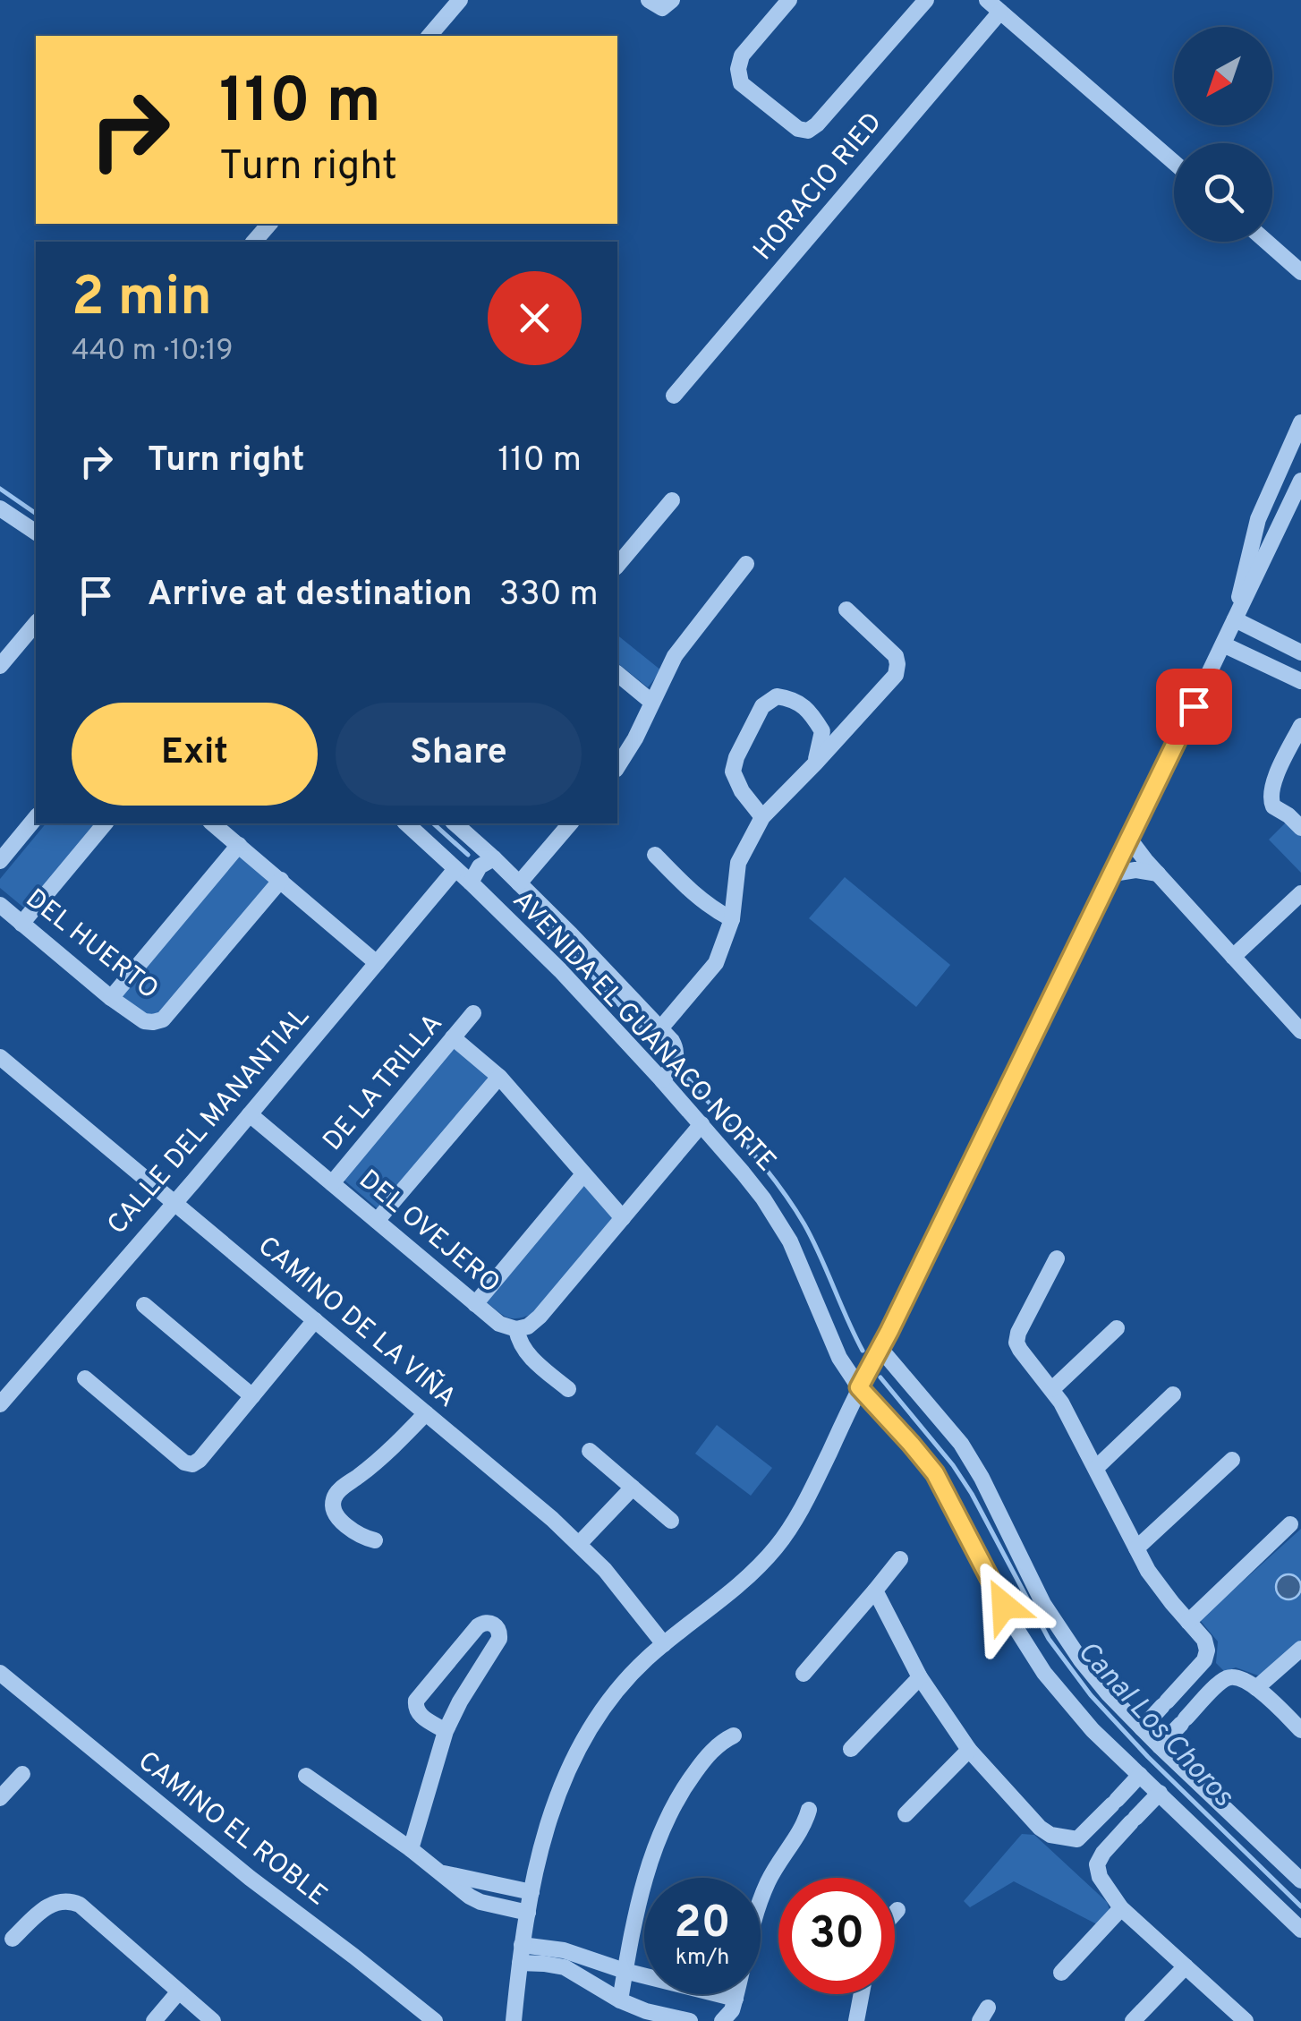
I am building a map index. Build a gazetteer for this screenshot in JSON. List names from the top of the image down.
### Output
{
  "streets": {
    "street": [
      "HORACIO RIED",
      "DEL HUERTO",
      "AVENIDA EL GUANACO NORTE",
      "DE LA TRILLA",
      "CALLE DEL MANANTIAL",
      "DEL OVEJERO",
      "CAMINO DE LA VIÑA",
      "CAMINO EL ROBLE"
    ]
  },
  "crossings": [
    ["AVENIDA EL GUANACO NORTE", "CALLE DEL MANANTIAL"],
    ["DE LA TRILLA", "DEL OVEJERO"],
    ["CALLE DEL MANANTIAL", "DEL OVEJERO"],
    ["CALLE DEL MANANTIAL", "CAMINO DE LA VIÑA"]
  ],
  "water": ["Canal Los Choros"],
  "north": "bottom left",
  "page": {
    "turn": ["110 m", "Turn right"],
    "heading": ["2 min", "440 m · 10:19"],
    "list": [
      {
        "name": "Turn right",
        "value": "110 m"
      },
      {
        "name": "Arrive at destination",
        "value": "330 m"
      }
    ],
    "buttons": ["Exit", "Share"],
    "speed": "20 km/h",
    "limit": "30"
  }
}
